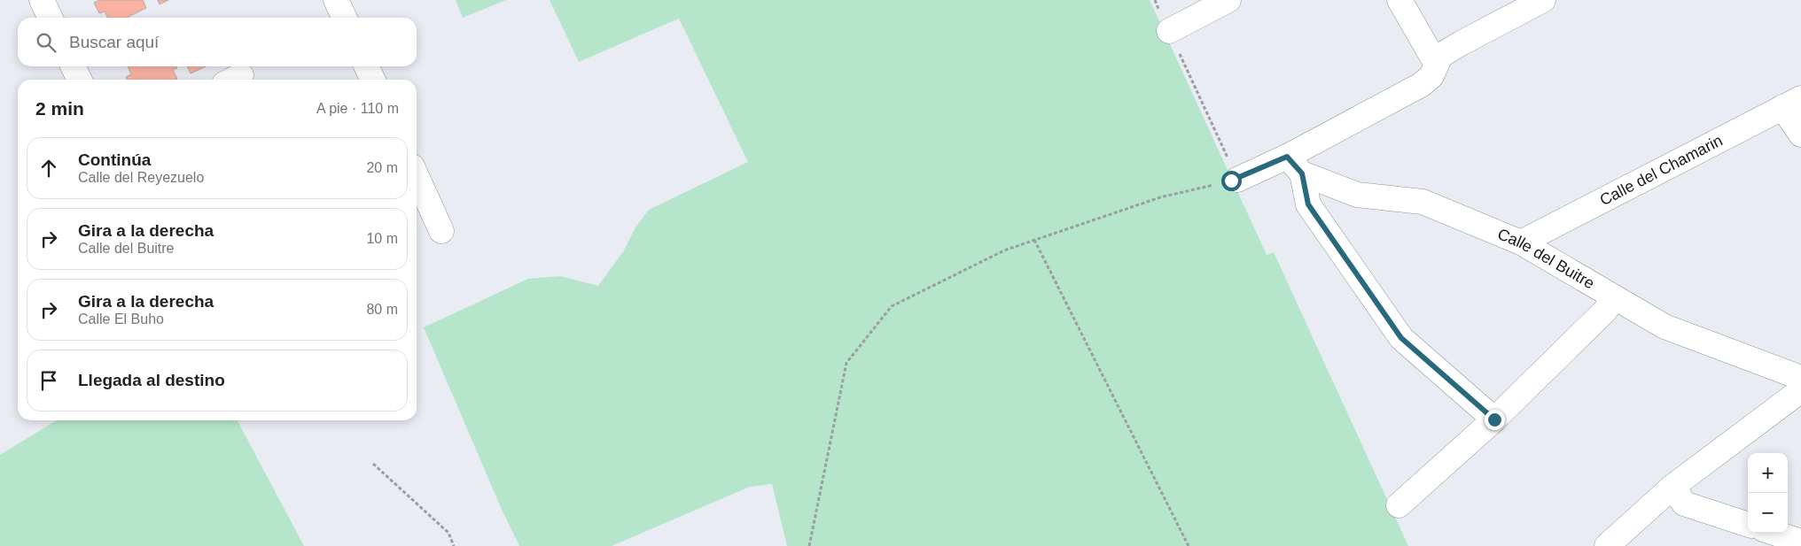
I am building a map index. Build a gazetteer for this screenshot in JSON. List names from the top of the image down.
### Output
{
  "streets": {
    "street": ["Calle del Chamarin", "Calle del Buitre"]
  },
  "crossings": [
    ["Calle del Chamarin", "Calle del Buitre"]
  ],
  "page": {
    "search": "Buscar aquí",
    "heading": ["2 min", "A pie · 110 m"],
    "list": [
      ["Continúa", "Calle del Reyezuelo", "20 m"],
      ["Gira a la derecha", "Calle del Buitre", "10 m"],
      ["Gira a la derecha", "Calle El Buho", "80 m"],
      "Llegada al destino"
    ],
    "map_buttons": ["+", "−"]
  }
}
